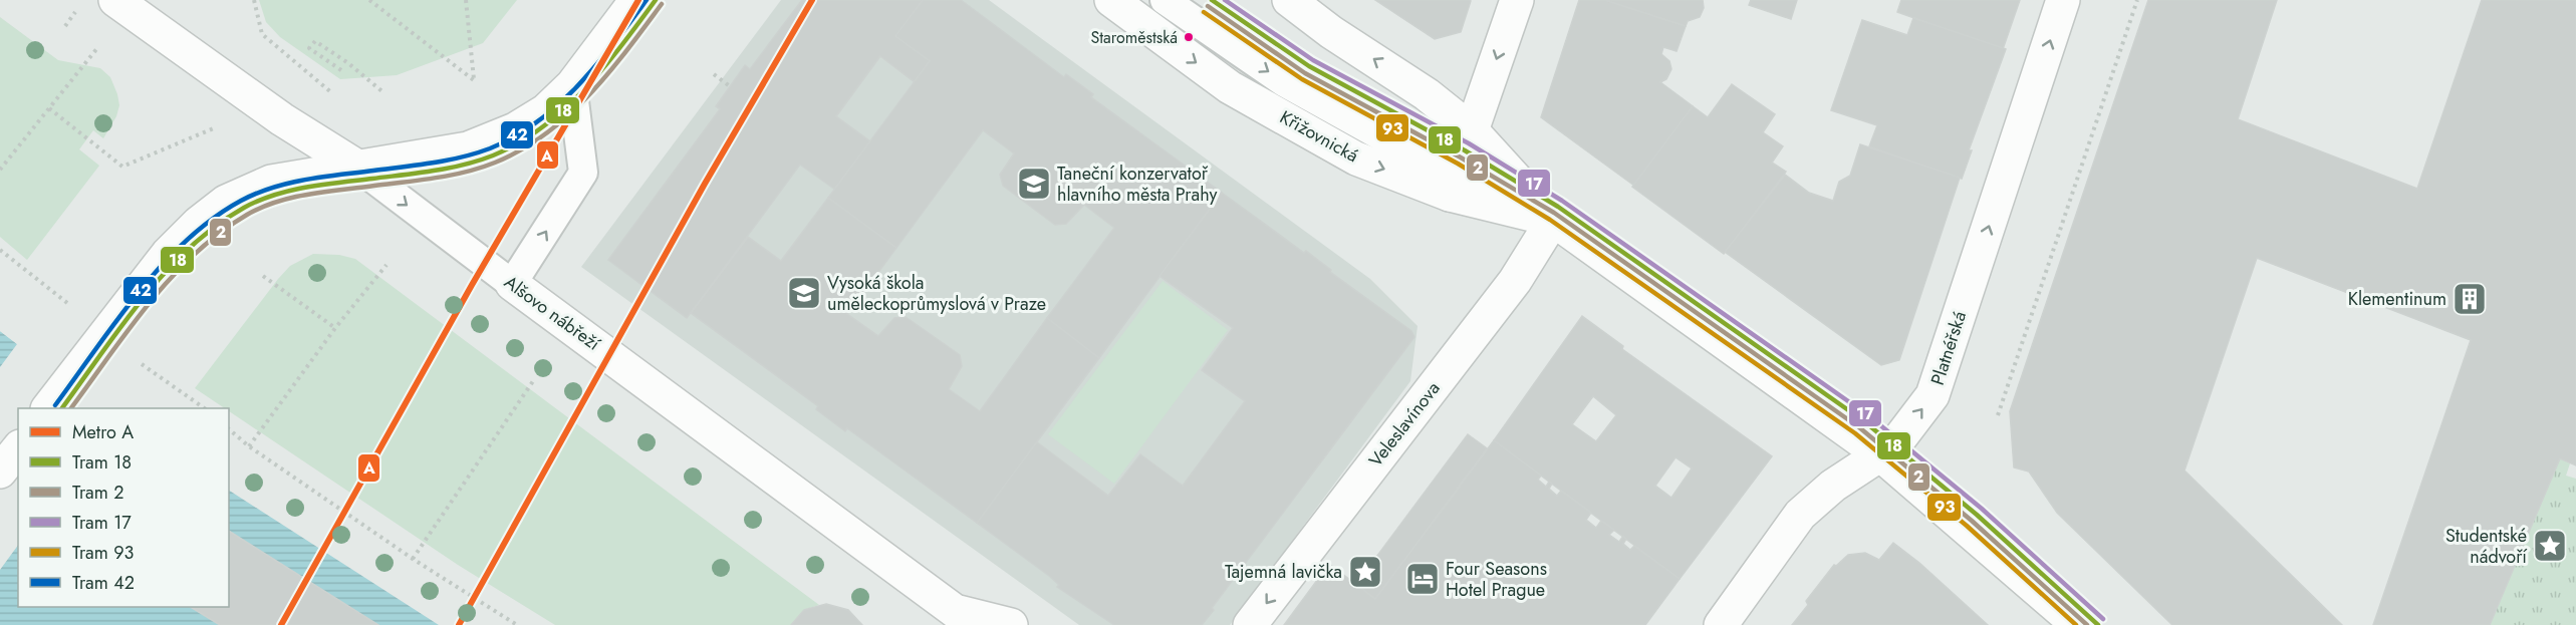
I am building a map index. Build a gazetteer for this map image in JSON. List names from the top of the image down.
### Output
{
  "streets": {
    "street": [
      "Křižovnická",
      "Alšovo nábřeží",
      "Platnéřská",
      "Veleslavínova"
    ]
  },
  "crossings": [
    ["Křižovnická", "Platnéřská"],
    ["Křižovnická", "Veleslavínova"]
  ],
  "one_way": ["Platnéřská", "Veleslavínova"],
  "places": {
    "other": ["Staroměstská"],
    "school or university": ["Taneční konzervatoř hlavního města Prahy", "Vysoká škola uměleckoprůmyslová v Praze"],
    "building": ["Klementinum"],
    "place": ["Studentské nádvoří", "Tajemná lavička"],
    "hotel": ["Four Seasons Hotel Prague"]
  },
  "lines": [
    "metro line A",
    "tram line 18",
    "tram line 17",
    "tram line 42",
    "tram line 2",
    "tram line 93"
  ],
  "legend": [
    "Metro A",
    "Tram 18",
    "Tram 2",
    "Tram 17",
    "Tram 93",
    "Tram 42"
  ]
}
